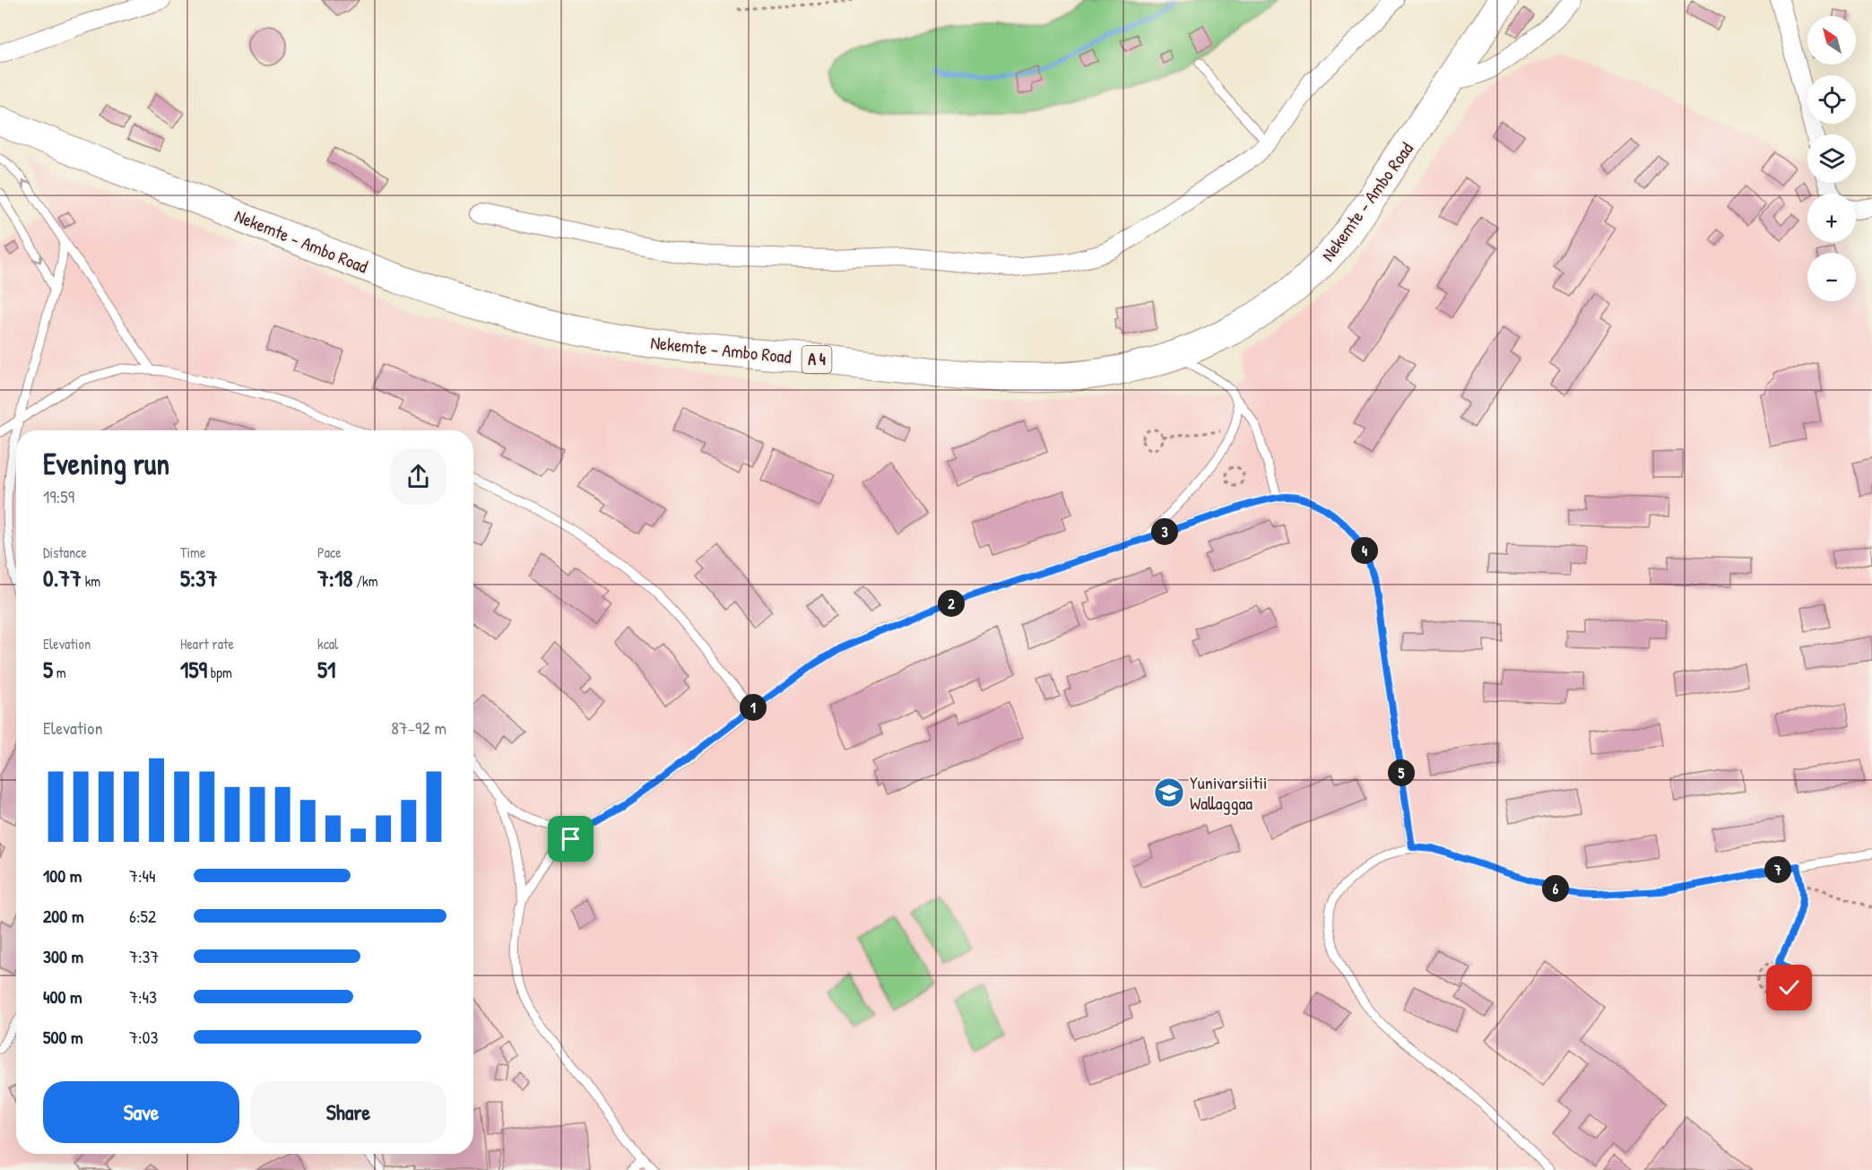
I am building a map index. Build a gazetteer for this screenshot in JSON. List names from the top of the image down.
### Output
{
  "streets": {
    "highway": ["Nekemte - Ambo Road", "A 4"]
  },
  "places": {
    "school or university": ["Yunivarsiitii Wallaggaa"]
  },
  "north": "top left",
  "page": {
    "map_buttons": ["+", "−"],
    "heading": ["Evening run", "19:59"],
    "pins": [
      "3",
      "4",
      "2",
      "1",
      "5",
      "7",
      "6"
    ],
    "stats": [
      ["Distance", "0.77 km"],
      ["Time", "5:37"],
      ["Pace", "7:18 /km"],
      ["Elevation", "5 m"],
      ["Heart rate", "159 bpm"],
      ["kcal", "51"]
    ],
    "chart": ["Elevation", "87–92 m"],
    "list": [
      {
        "name": "100 m",
        "note": "7:44"
      },
      {
        "name": "200 m",
        "note": "6:52"
      },
      {
        "name": "300 m",
        "note": "7:37"
      },
      {
        "name": "400 m",
        "note": "7:43"
      },
      {
        "name": "500 m",
        "note": "7:03"
      }
    ],
    "buttons": ["Save", "Share"]
  }
}
